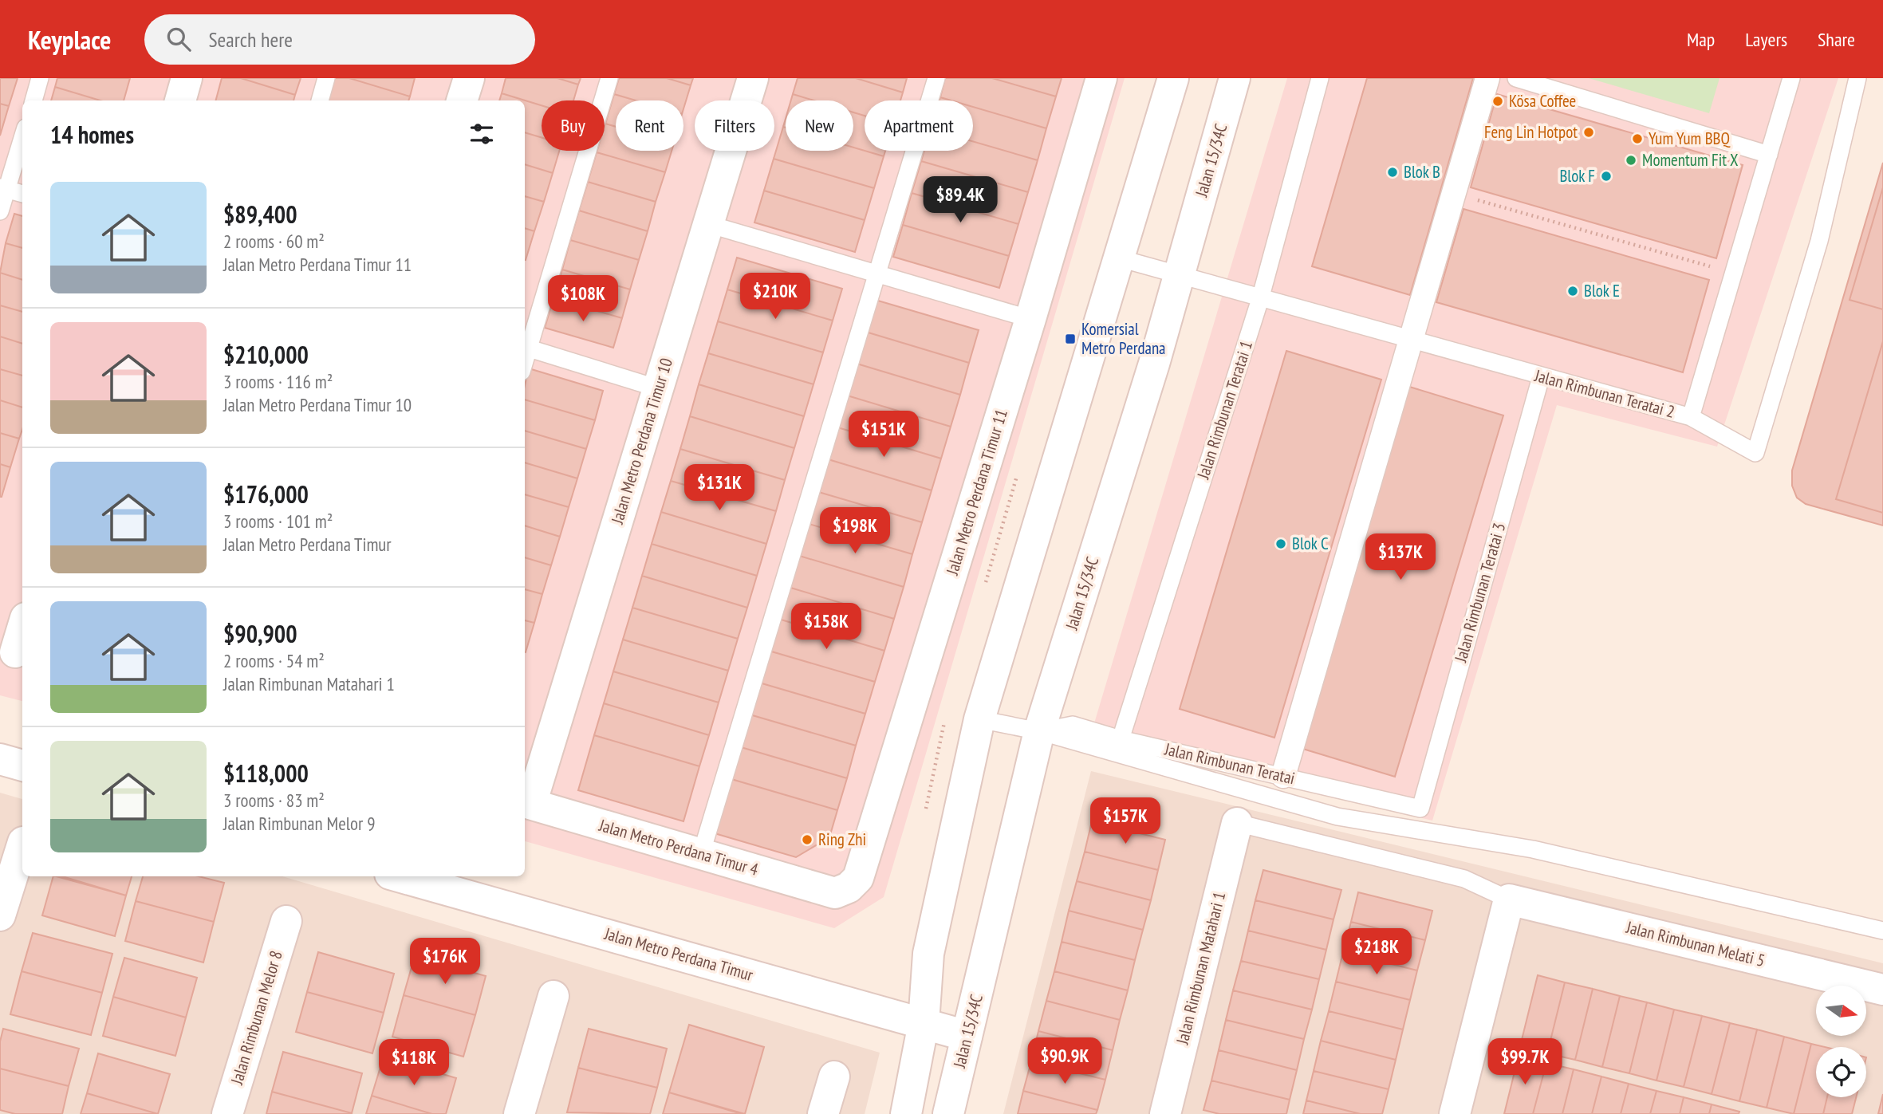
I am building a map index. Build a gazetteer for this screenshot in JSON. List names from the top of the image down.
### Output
{
  "streets": {
    "street": [
      "Jalan 15/34C",
      "Jalan Metro Perdana Timur 10",
      "Jalan Metro Perdana Timur 11",
      "Jalan Metro Perdana Timur 4",
      "Jalan Rimbunan Melati 5",
      "Jalan Metro Perdana Timur",
      "Jalan Rimbunan Matahari 1",
      "Jalan Rimbunan Melor 8"
    ],
    "lane": [
      "Jalan Rimbunan Teratai 2",
      "Jalan Rimbunan Teratai 1",
      "Jalan Rimbunan Teratai 3",
      "Jalan Rimbunan Teratai"
    ]
  },
  "crossings": [
    ["Jalan 15/34C", "Jalan Rimbunan Teratai 2"],
    ["Jalan 15/34C", "Jalan Rimbunan Teratai"],
    ["Jalan 15/34C", "Jalan Metro Perdana Timur"],
    ["Jalan Rimbunan Teratai 2", "Jalan Rimbunan Teratai 1"],
    ["Jalan Rimbunan Teratai 2", "Jalan Rimbunan Teratai 3"],
    ["Jalan Rimbunan Teratai 1", "Jalan Rimbunan Teratai"],
    ["Jalan Metro Perdana Timur 10", "Jalan Metro Perdana Timur 4"],
    ["Jalan Metro Perdana Timur 11", "Jalan Metro Perdana Timur 4"],
    ["Jalan Rimbunan Teratai 3", "Jalan Rimbunan Teratai"]
  ],
  "places": {
    "other": [
      "Kösa Coffee",
      "Feng Lin Hotpot",
      "Yum Yum BBQ",
      "Momentum Fit X",
      "Blok B",
      "Blok F",
      "Blok E",
      "Blok C",
      "Ring Zhi"
    ],
    "transit": ["Komersial Metro Perdana"]
  },
  "north": "right",
  "page": {
    "header": "Keyplace",
    "search": "Search here",
    "nav": ["Map", "Layers", "Share"],
    "chip": [
      "Buy",
      "Rent",
      "Filters",
      "New",
      "Apartment"
    ],
    "heading": "14 homes",
    "list": [
      {
        "name": "$89,400",
        "note": "2 rooms · 60 m² · Jalan Metro Perdana Timur 11"
      },
      {
        "name": "$210,000",
        "note": "3 rooms · 116 m² · Jalan Metro Perdana Timur 10"
      },
      {
        "name": "$176,000",
        "note": "3 rooms · 101 m² · Jalan Metro Perdana Timur"
      },
      {
        "name": "$90,900",
        "note": "2 rooms · 54 m² · Jalan Rimbunan Matahari 1"
      },
      {
        "name": "$118,000",
        "note": "3 rooms · 83 m² · Jalan Rimbunan Melor 9"
      }
    ],
    "price": [
      "$89.4K",
      "$210K",
      "$108K",
      "$151K",
      "$131K",
      "$198K",
      "$137K",
      "$158K",
      "$157K",
      "$218K",
      "$176K",
      "$90.9K",
      "$99.7K",
      "$118K"
    ]
  }
}
